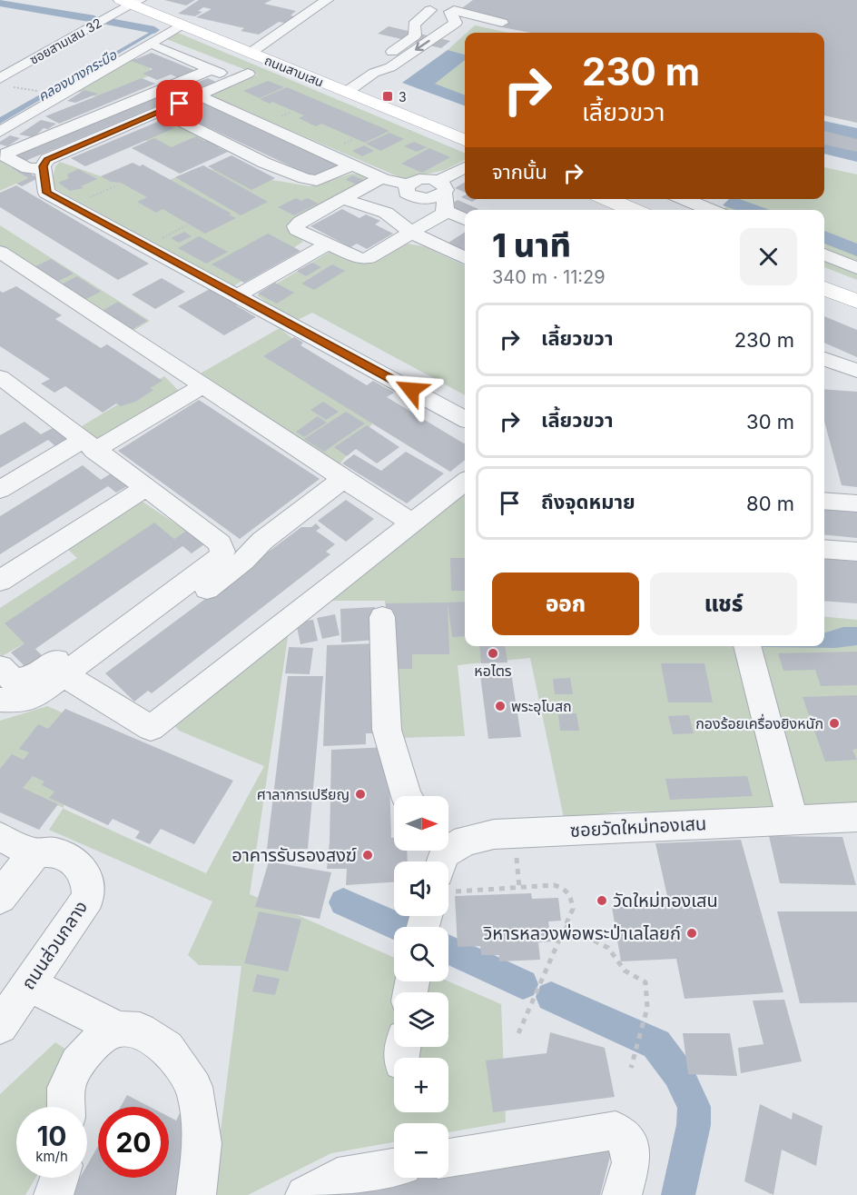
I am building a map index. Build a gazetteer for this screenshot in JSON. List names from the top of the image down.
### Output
{
  "streets": {
    "main road": ["ถนนสามเสน"],
    "street": ["ซอยสามเสน 32", "ซอยวัดใหม่ทองเสน", "ถนนส่วนกลาง"]
  },
  "crossings": [
    ["ซอยสามเสน 32", "ถนนสามเสน"]
  ],
  "water": ["คลองบางกระบือ"],
  "places": {
    "transit": ["3"],
    "other": [
      "หอไตร",
      "พระอุโบสถ",
      "กองร้อยเครื่องยิงหนัก",
      "ศาลาการเปรียญ",
      "อาคารรับรองสงฆ์",
      "วัดใหม่ทองเสน",
      "วิหารหลวงพ่อพระป่าเลไลยก์"
    ]
  },
  "north": "right",
  "page": {
    "turn": ["230 m", "เลี้ยวขวา"],
    "then": "จากนั้น",
    "heading": ["1 นาที", "340 m · 11:29"],
    "list": [
      {
        "name": "เลี้ยวขวา",
        "value": "230 m"
      },
      {
        "name": "เลี้ยวขวา",
        "value": "30 m"
      },
      {
        "name": "ถึงจุดหมาย",
        "value": "80 m"
      }
    ],
    "buttons": ["ออก", "แชร์"],
    "map_buttons": ["+", "−"],
    "speed": "10 km/h",
    "limit": "20"
  }
}
